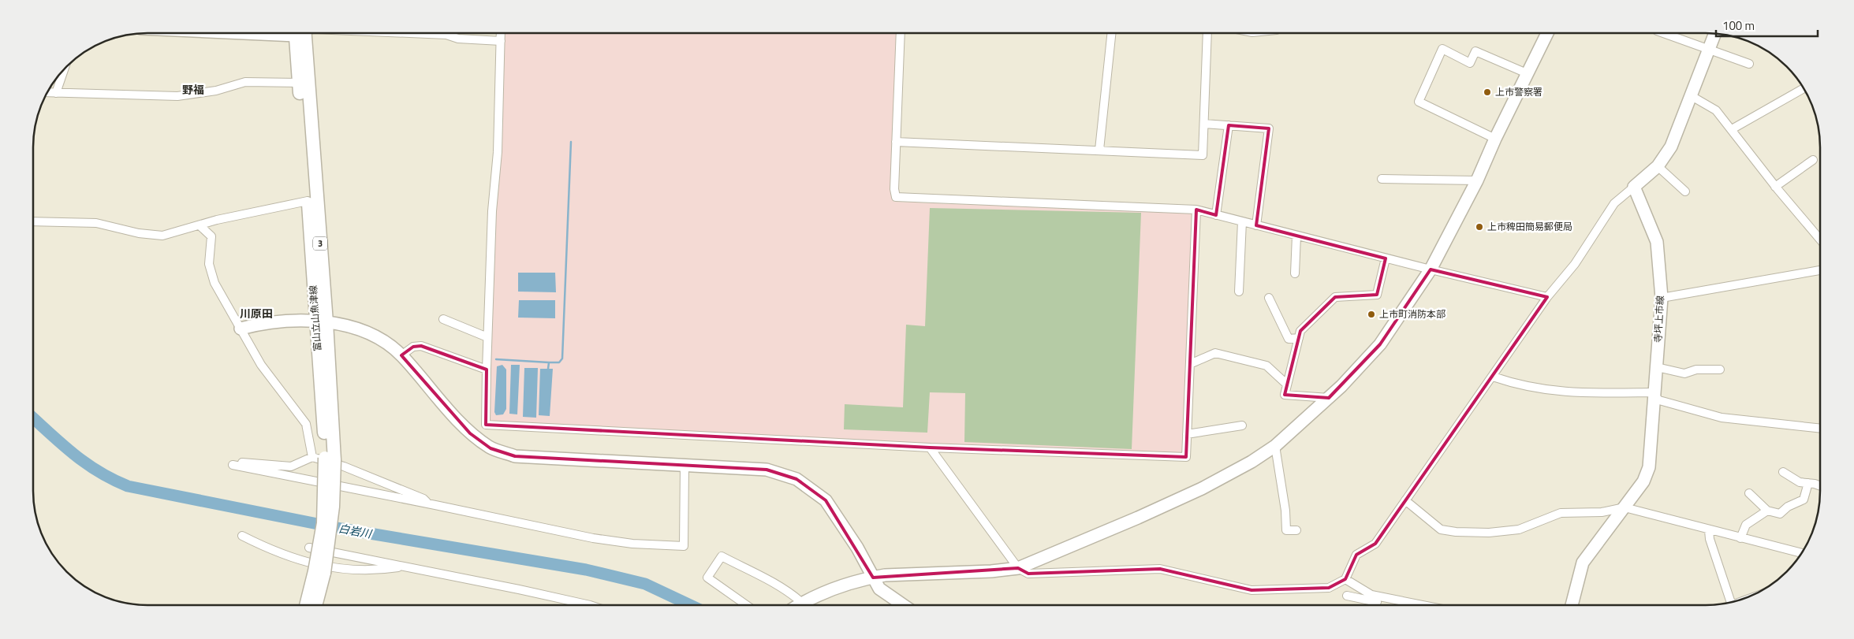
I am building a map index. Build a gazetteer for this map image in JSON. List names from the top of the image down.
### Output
{
  "streets": {
    "main road": ["3", "富山立山魚津線"],
    "street": ["寺坪上市線"]
  },
  "districts": ["野福", "川原田"],
  "water": ["白岩川"],
  "places": ["上市警察署", "上市稗田簡易郵便局", "上市町消防本部"],
  "scale_bar": "100 m"
}
